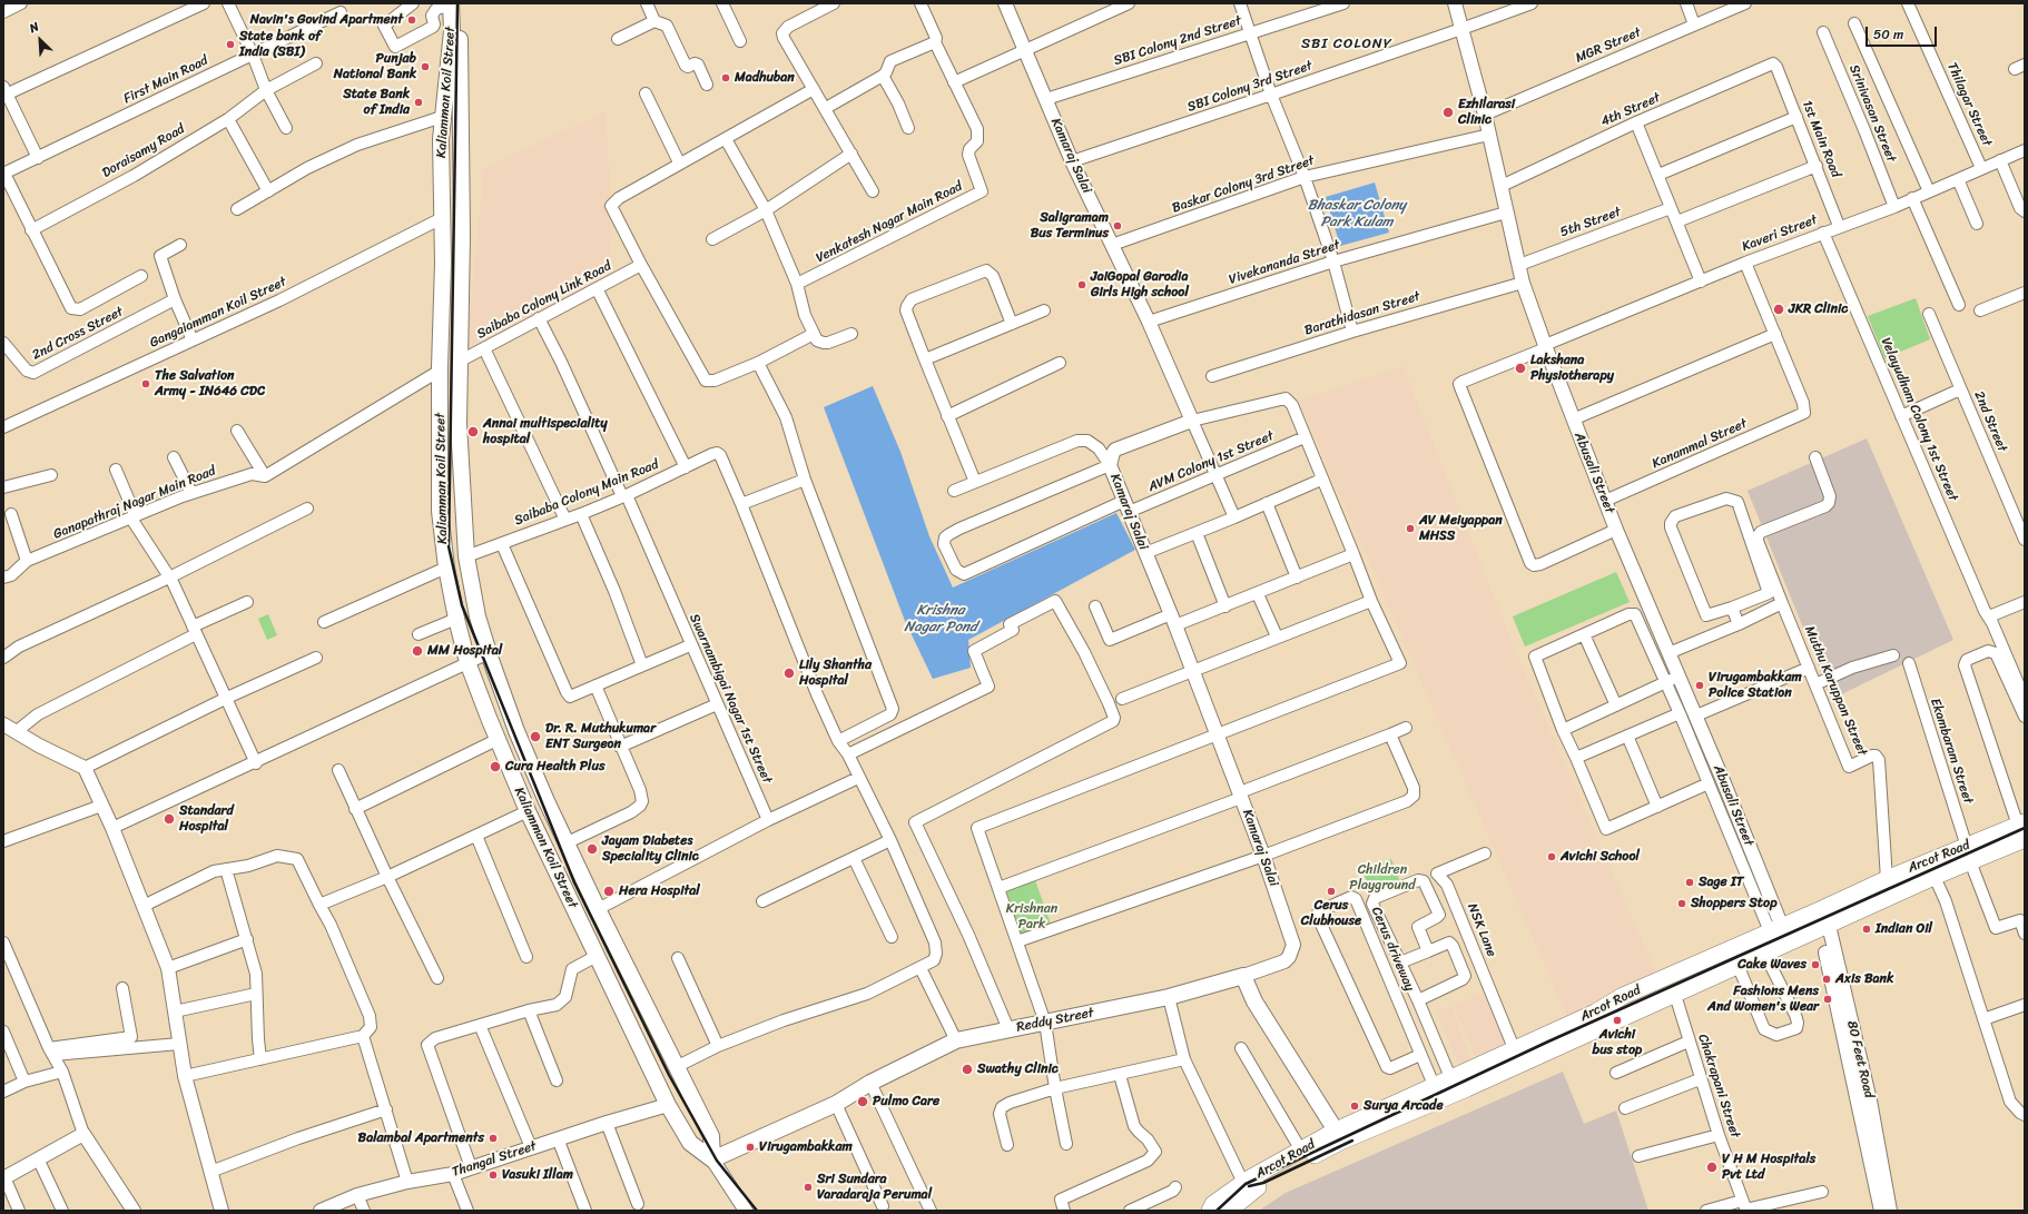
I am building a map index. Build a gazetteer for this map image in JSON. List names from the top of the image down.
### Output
{
  "streets": {
    "main road": ["Kaliamman Koil Street", "Arcot Road", "Reddy Street"],
    "street": [
      "SBI Colony 2nd Street",
      "MGR Street",
      "First Main Road",
      "SBI Colony 3rd Street",
      "Thilagar Street",
      "4th Street",
      "Srinivasan Street",
      "1st Main Road",
      "Doraisamy Road",
      "Kamaraj Salai",
      "Baskar Colony 3rd Street",
      "Venkatesh Nagar Main Road",
      "5th Street",
      "Kaveri Street",
      "Vivekananda Street",
      "Saibaba Colony Link Road",
      "Gangaiamman Koil Street",
      "Barathidasan Street",
      "2nd Cross Street",
      "Velayudham Colony 1st Street",
      "2nd Street",
      "Kanammal Street",
      "AVM Colony 1st Street",
      "Abusali Street",
      "Saibaba Colony Main Road",
      "Ganapathraj Nagar Main Road",
      "Muthu Karuppan Street",
      "Swarnambigai Nagar 1st Street",
      "Ekambaram Street",
      "NSK Lane",
      "Cerus driveway",
      "80 Feet Road",
      "Chakrapani Street",
      "Thangal Street"
    ]
  },
  "crossings": [
    ["SBI Colony 2nd Street", "Kamaraj Salai"],
    ["MGR Street", "Abusali Street"],
    ["SBI Colony 3rd Street", "Kamaraj Salai"],
    ["SBI Colony 3rd Street", "Abusali Street"],
    ["Kaliamman Koil Street", "Saibaba Colony Link Road"],
    ["Kaliamman Koil Street", "Gangaiamman Koil Street"],
    ["Kaliamman Koil Street", "Saibaba Colony Main Road"],
    ["Kaliamman Koil Street", "Reddy Street"],
    ["Kaliamman Koil Street", "Thangal Street"],
    ["Thilagar Street", "Kaveri Street"],
    ["4th Street", "1st Main Road"],
    ["4th Street", "Abusali Street"],
    ["Srinivasan Street", "Kaveri Street"],
    ["1st Main Road", "Kaveri Street"],
    ["Kamaraj Salai", "Baskar Colony 3rd Street"],
    ["Kamaraj Salai", "Vivekananda Street"],
    ["Kamaraj Salai", "AVM Colony 1st Street"],
    ["Kamaraj Salai", "Reddy Street"],
    ["Baskar Colony 3rd Street", "Abusali Street"],
    ["5th Street", "Abusali Street"],
    ["Kaveri Street", "Velayudham Colony 1st Street"],
    ["Kaveri Street", "Abusali Street"],
    ["Vivekananda Street", "Abusali Street"],
    ["Barathidasan Street", "Abusali Street"],
    ["Kanammal Street", "Abusali Street"],
    ["Abusali Street", "Arcot Road"],
    ["Saibaba Colony Main Road", "Swarnambigai Nagar 1st Street"],
    ["Muthu Karuppan Street", "Arcot Road"],
    ["Ekambaram Street", "Arcot Road"],
    ["Arcot Road", "NSK Lane"],
    ["Arcot Road", "Cerus driveway"],
    ["Arcot Road", "80 Feet Road"],
    ["Arcot Road", "Chakrapani Street"]
  ],
  "districts": ["SBI COLONY"],
  "water": ["Bhaskar Colony Park Kulam", "Krishna Nagar Pond"],
  "parks": ["Children Playground", "Krishnan Park"],
  "places": [
    "Navin's Govind Apartment",
    "State bank of India (SBI)",
    "Punjab National Bank",
    "Madhuban",
    "State Bank of India",
    "Ezhilarasi Clinic",
    "Saligramam Bus Terminus",
    "JaiGopal Garodia Girls High school",
    "JKR Clinic",
    "Lakshana Physiotherapy",
    "The Salvation Army - IN646 CDC",
    "Annai multispeciality hospital",
    "AV Meiyappan MHSS",
    "MM Hospital",
    "Lily Shantha Hospital",
    "Virugambakkam Police Station",
    "Dr. R. Muthukumar ENT Surgeon",
    "Cura Health Plus",
    "Standard Hospital",
    "Jayam Diabetes Speciality Clinic",
    "Avichi School",
    "Sage IT",
    "Hera Hospital",
    "Cerus Clubhouse",
    "Shoppers Stop",
    "Indian Oil",
    "Cake Waves",
    "Axis Bank",
    "Fashions Mens And Women's Wear",
    "Avichi bus stop",
    "Swathy Clinic",
    "Pulmo Care",
    "Surya Arcade",
    "Balambal Apartments",
    "Virugambakkam",
    "V H M Hospitals Pvt Ltd",
    "Vasuki Illam",
    "Sri Sundara Varadaraja Perumal"
  ],
  "scale_bar": "50 m",
  "north": "top left"
}
